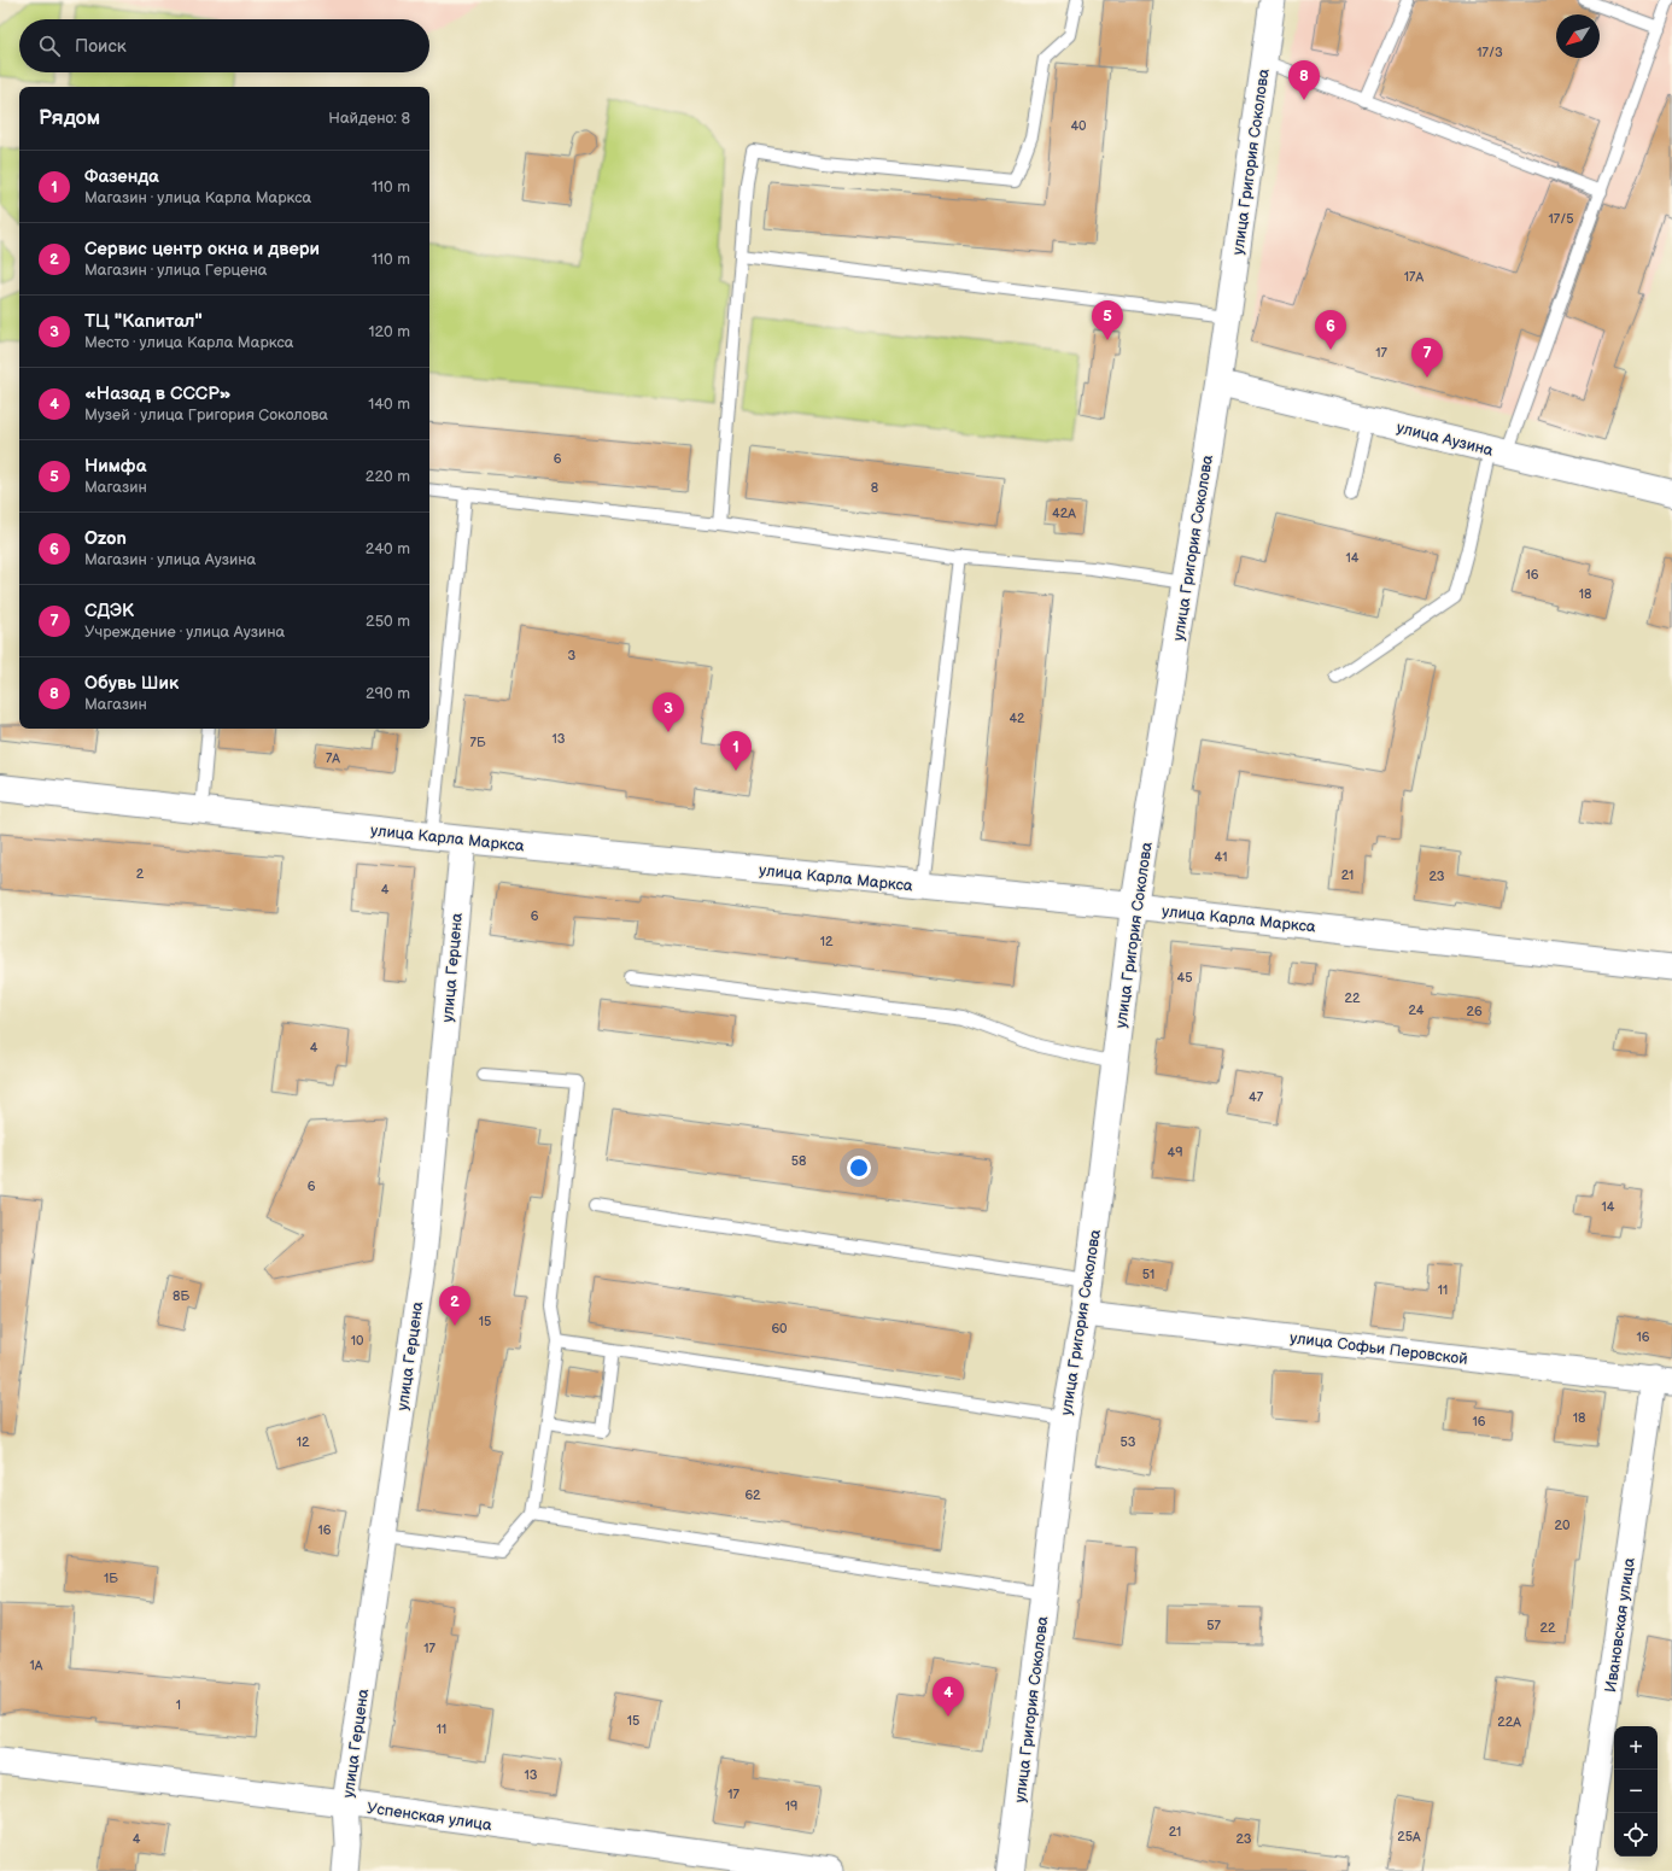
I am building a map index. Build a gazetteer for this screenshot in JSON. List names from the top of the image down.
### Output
{
  "streets": {
    "main road": ["улица Григория Соколова", "улица Аузина", "улица Карла Маркса"],
    "street": [
      "улица Герцена",
      "улица Софьи Перовской",
      "Ивановская улица",
      "Успенская улица"
    ]
  },
  "crossings": [
    ["улица Григория Соколова", "улица Аузина"],
    ["улица Григория Соколова", "улица Карла Маркса"],
    ["улица Григория Соколова", "улица Софьи Перовской"],
    ["улица Карла Маркса", "улица Герцена"],
    ["улица Герцена", "Успенская улица"],
    ["улица Софьи Перовской", "Ивановская улица"]
  ],
  "house_numbers": [
    "17/3",
    "40",
    "17/5",
    "17А",
    "17",
    "6",
    "8",
    "42А",
    "14",
    "16",
    "18",
    "3",
    "42",
    "13",
    "7Б",
    "7А",
    "41",
    "2",
    "21",
    "23",
    "4",
    "6",
    "12",
    "45",
    "22",
    "24",
    "26",
    "4",
    "47",
    "49",
    "58",
    "6",
    "14",
    "51",
    "11",
    "8Б",
    "15",
    "60",
    "16",
    "10",
    "18",
    "16",
    "12",
    "53",
    "62",
    "20",
    "16",
    "1Б",
    "57",
    "22",
    "17",
    "1А",
    "1",
    "15",
    "22А",
    "11",
    "13",
    "17",
    "19",
    "21",
    "25А",
    "4",
    "23"
  ],
  "north": "bottom left",
  "page": {
    "search": "Поиск",
    "pins": [
      "8",
      "5",
      "6",
      "7",
      "3",
      "1",
      "2",
      "4"
    ],
    "heading": ["Рядом", "Найдено: 8"],
    "list": [
      {
        "mark": "1",
        "name": "Фазенда",
        "note": "Магазин · улица Карла Маркса",
        "value": "110 m"
      },
      {
        "mark": "2",
        "name": "Сервис центр окна и двери",
        "note": "Магазин · улица Герцена",
        "value": "110 m"
      },
      {
        "mark": "3",
        "name": "ТЦ \"Капитал\"",
        "note": "Место · улица Карла Маркса",
        "value": "120 m"
      },
      {
        "mark": "4",
        "name": "«Назад в СССР»",
        "note": "Музей · улица Григория Соколова",
        "value": "140 m"
      },
      {
        "mark": "5",
        "name": "Нимфа",
        "note": "Магазин",
        "value": "220 m"
      },
      {
        "mark": "6",
        "name": "Ozon",
        "note": "Магазин · улица Аузина",
        "value": "240 m"
      },
      {
        "mark": "7",
        "name": "СДЭК",
        "note": "Учреждение · улица Аузина",
        "value": "250 m"
      },
      {
        "mark": "8",
        "name": "Обувь Шик",
        "note": "Магазин",
        "value": "290 m"
      }
    ],
    "map_buttons": ["+", "−"]
  }
}
